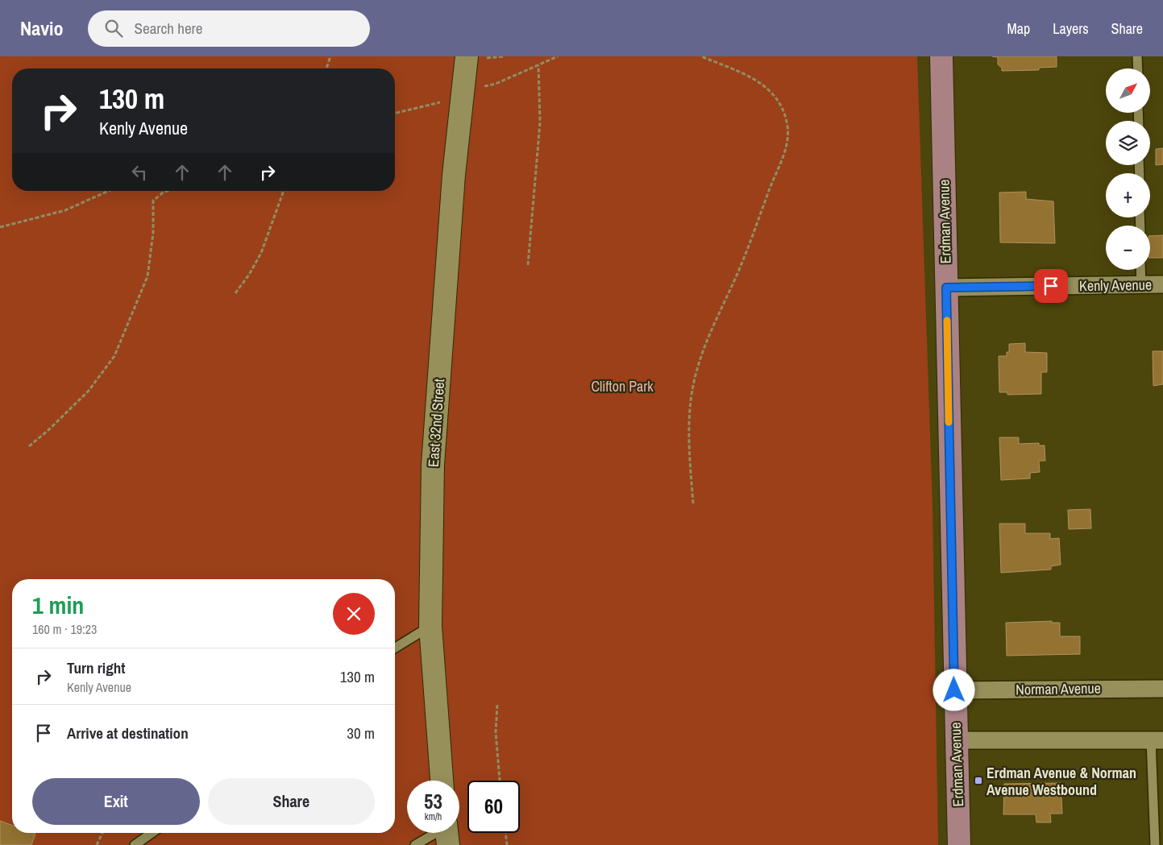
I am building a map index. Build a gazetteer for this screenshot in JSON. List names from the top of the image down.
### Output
{
  "streets": {
    "main road": ["Erdman Avenue"],
    "street": ["Kenly Avenue", "East 32nd Street", "Norman Avenue"]
  },
  "crossings": [
    ["Erdman Avenue", "Kenly Avenue"],
    ["Erdman Avenue", "Norman Avenue"]
  ],
  "parks": ["Clifton Park"],
  "places": {
    "transit": ["Erdman Avenue & Norman Avenue Westbound"]
  },
  "north": "top right",
  "page": {
    "header": "Navio",
    "search": "Search here",
    "nav": ["Map", "Layers", "Share"],
    "map_buttons": ["+", "−"],
    "turn": ["130 m", "Kenly Avenue"],
    "heading": ["1 min", "160 m · 19:23"],
    "list": [
      {
        "name": "Turn right",
        "note": "Kenly Avenue",
        "value": "130 m"
      },
      {
        "name": "Arrive at destination",
        "value": "30 m"
      }
    ],
    "buttons": ["Exit", "Share"],
    "speed": "53 km/h",
    "limit": "60"
  }
}
